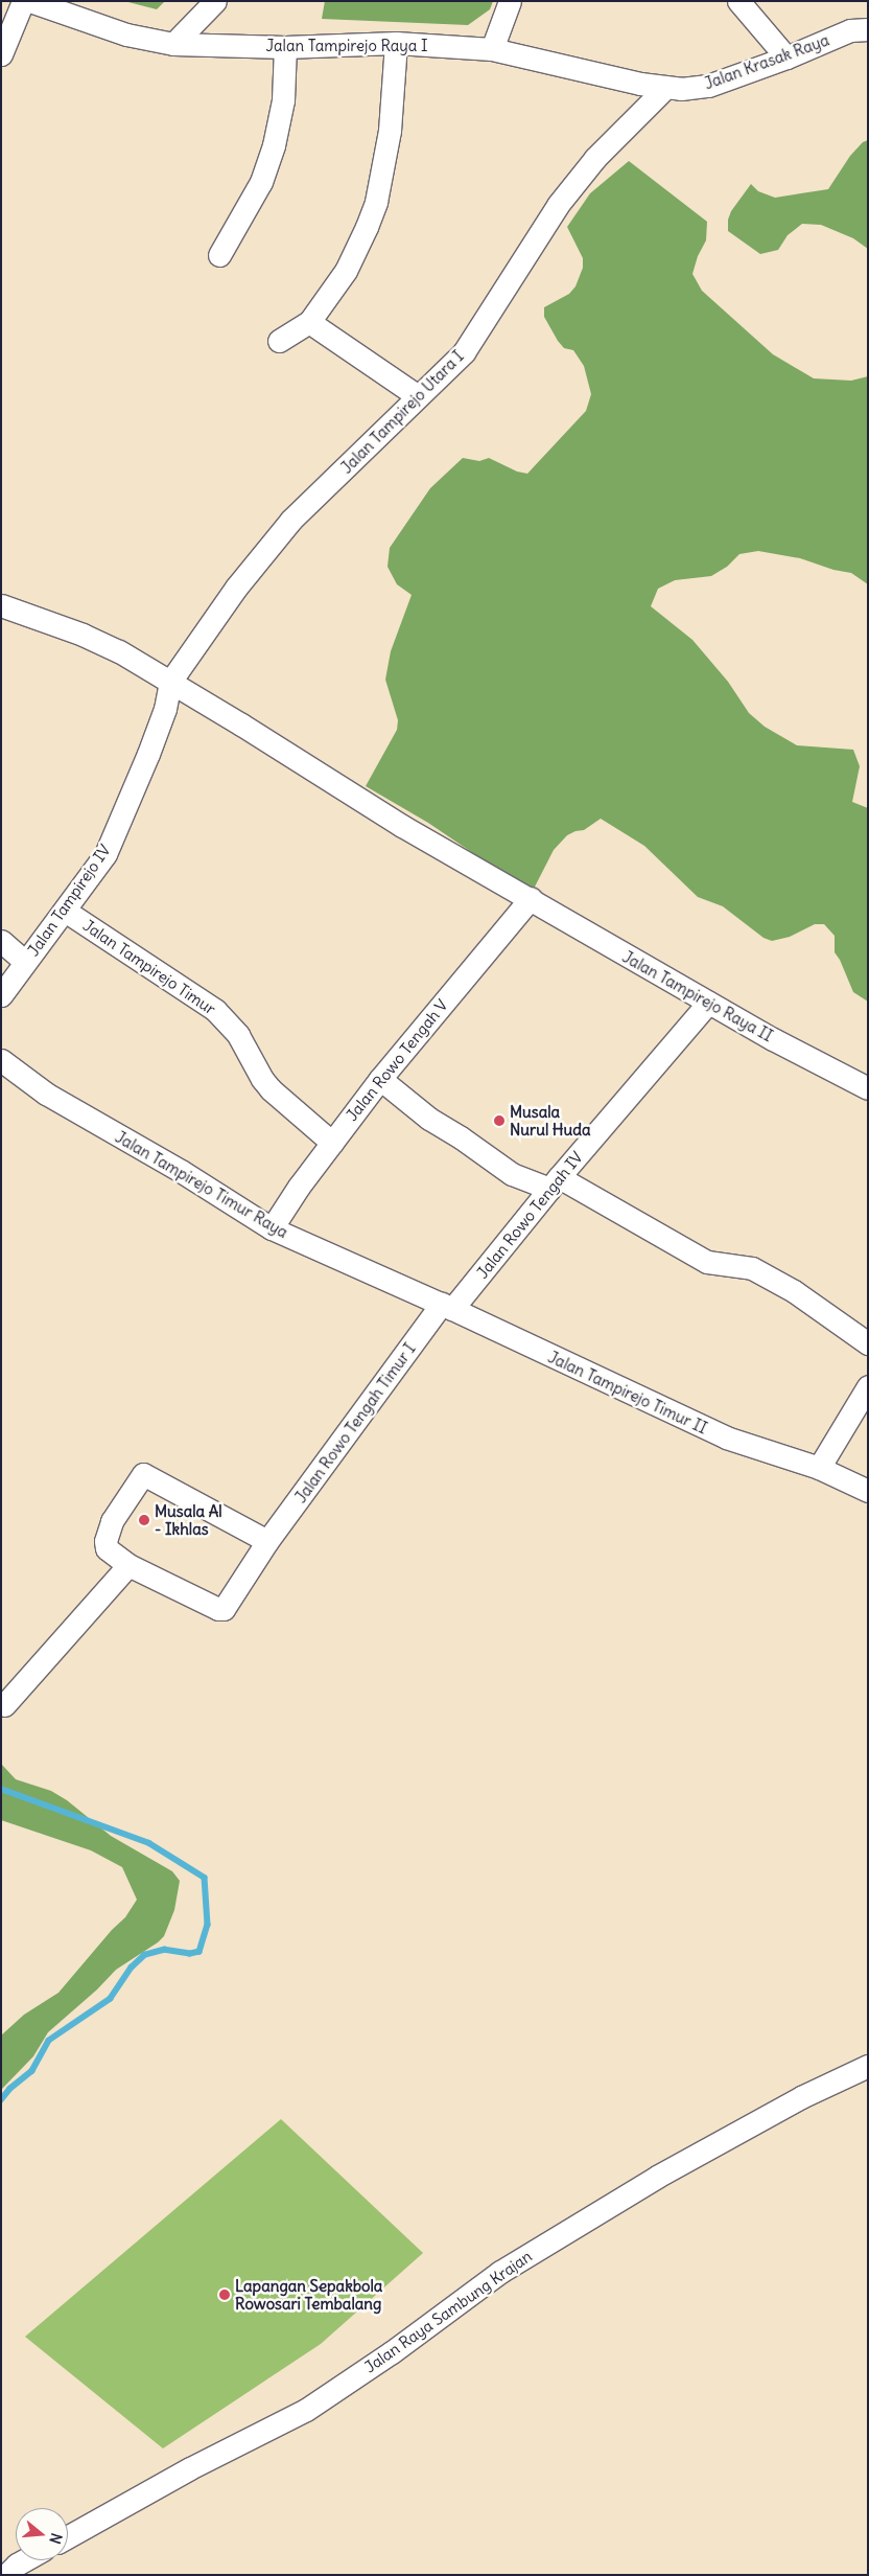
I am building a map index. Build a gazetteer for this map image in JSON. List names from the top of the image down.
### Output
{
  "streets": {
    "street": [
      "Jalan Tampirejo Raya I",
      "Jalan Krasak Raya",
      "Jalan Tampirejo Utara I",
      "Jalan Tampirejo IV",
      "Jalan Tampirejo Timur",
      "Jalan Tampirejo Raya II",
      "Jalan Rowo Tengah V",
      "Jalan Tampirejo Timur Raya",
      "Jalan Rowo Tengah IV",
      "Jalan Tampirejo Timur II",
      "Jalan Rowo Tengah Timur I",
      "Jalan Raya Sambung Krajan"
    ]
  },
  "crossings": [
    ["Jalan Tampirejo Raya I", "Jalan Krasak Raya"],
    ["Jalan Tampirejo Raya I", "Jalan Tampirejo Utara I"],
    ["Jalan Krasak Raya", "Jalan Tampirejo Utara I"],
    ["Jalan Tampirejo Utara I", "Jalan Tampirejo IV"],
    ["Jalan Tampirejo Utara I", "Jalan Tampirejo Raya II"],
    ["Jalan Tampirejo IV", "Jalan Tampirejo Timur"],
    ["Jalan Tampirejo IV", "Jalan Tampirejo Raya II"],
    ["Jalan Tampirejo Timur", "Jalan Rowo Tengah V"],
    ["Jalan Tampirejo Raya II", "Jalan Rowo Tengah V"],
    ["Jalan Tampirejo Raya II", "Jalan Rowo Tengah IV"],
    ["Jalan Rowo Tengah V", "Jalan Tampirejo Timur Raya"],
    ["Jalan Tampirejo Timur Raya", "Jalan Rowo Tengah IV"],
    ["Jalan Tampirejo Timur Raya", "Jalan Tampirejo Timur II"],
    ["Jalan Tampirejo Timur Raya", "Jalan Rowo Tengah Timur I"],
    ["Jalan Rowo Tengah IV", "Jalan Tampirejo Timur II"],
    ["Jalan Rowo Tengah IV", "Jalan Rowo Tengah Timur I"],
    ["Jalan Tampirejo Timur II", "Jalan Rowo Tengah Timur I"]
  ],
  "places": ["Musala Nurul Huda", "Musala Al - Ikhlas", "Lapangan Sepakbola Rowosari Tembalang"],
  "north": "right"
}
